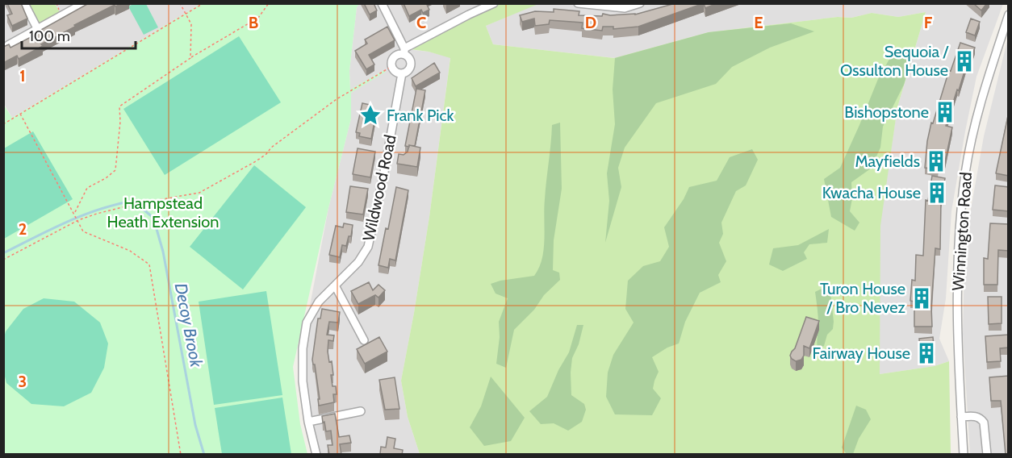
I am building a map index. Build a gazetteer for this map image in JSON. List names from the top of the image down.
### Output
{
  "streets": {
    "street": ["Wildwood Road", "Winnington Road"]
  },
  "water": ["Decoy Brook"],
  "parks": ["Hampstead Heath Extension"],
  "places": {
    "building": [
      "Sequoia / Ossulton House",
      "Bishopstone",
      "Mayfields",
      "Kwacha House",
      "Turon House / Bro Nevez",
      "Fairway House"
    ],
    "place": ["Frank Pick"]
  },
  "scale_bar": "100 m",
  "grid": {
    "columns": [
      "B",
      "C",
      "D",
      "E",
      "F"
    ],
    "rows": ["1", "2", "3"]
  }
}
